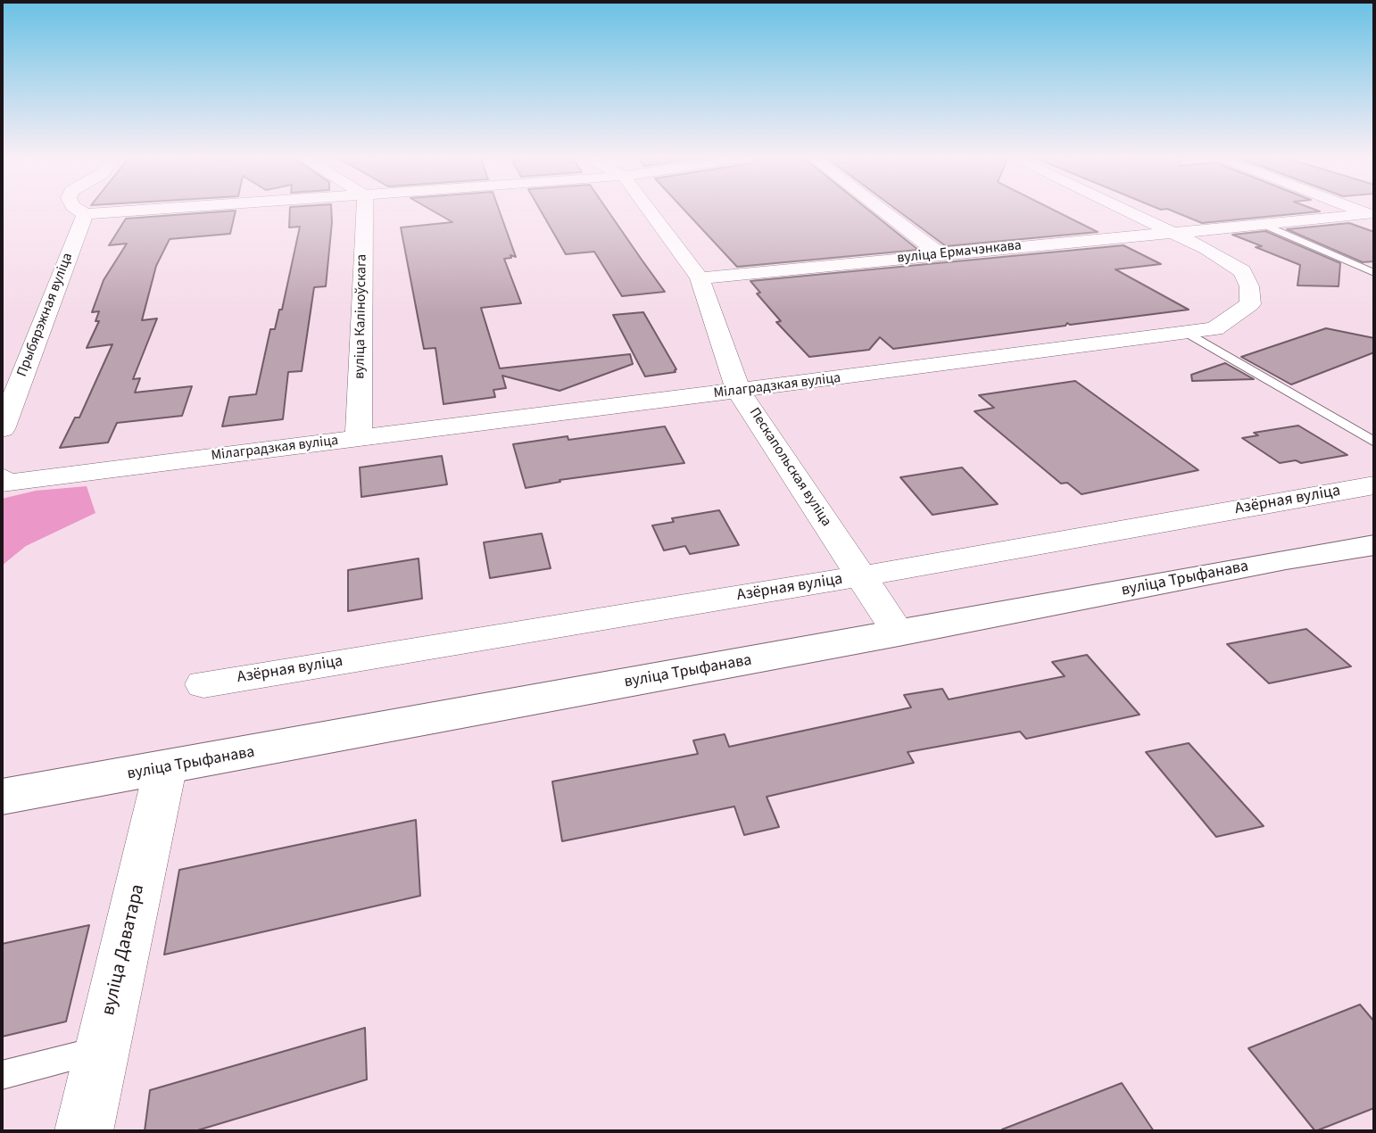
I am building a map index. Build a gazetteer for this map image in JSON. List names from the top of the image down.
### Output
{
  "streets": {
    "street": [
      "вуліца Ермачэнкава",
      "Прыбярэжная вуліца",
      "вуліца Каліноўскага",
      "Мілаградзкая вуліца",
      "Пескапольская вуліца",
      "Азёрная вуліца",
      "вуліца Трыфанава",
      "вуліца Даватара"
    ]
  },
  "crossings": [
    ["вуліца Ермачэнкава", "Мілаградзкая вуліца"],
    ["вуліца Ермачэнкава", "Пескапольская вуліца"],
    ["вуліца Каліноўскага", "Мілаградзкая вуліца"],
    ["Мілаградзкая вуліца", "Пескапольская вуліца"],
    ["Пескапольская вуліца", "Азёрная вуліца"],
    ["Пескапольская вуліца", "вуліца Трыфанава"],
    ["вуліца Трыфанава", "вуліца Даватара"]
  ]
}
